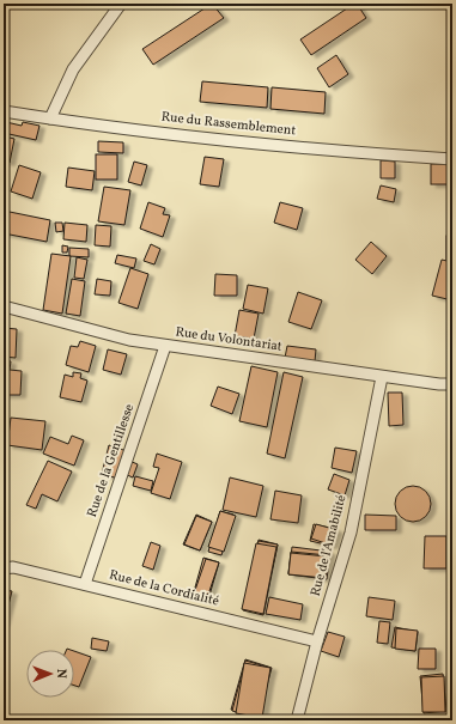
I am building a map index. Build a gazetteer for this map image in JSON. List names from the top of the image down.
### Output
{
  "streets": {
    "street": [
      "Rue du Rassemblement",
      "Rue du Volontariat",
      "Rue de la Gentillesse",
      "Rue de l'Amabilité",
      "Rue de la Cordialité"
    ]
  },
  "crossings": [
    ["Rue du Volontariat", "Rue de la Gentillesse"],
    ["Rue du Volontariat", "Rue de l'Amabilité"],
    ["Rue de la Gentillesse", "Rue de la Cordialité"],
    ["Rue de l'Amabilité", "Rue de la Cordialité"]
  ],
  "north": "right"
}
